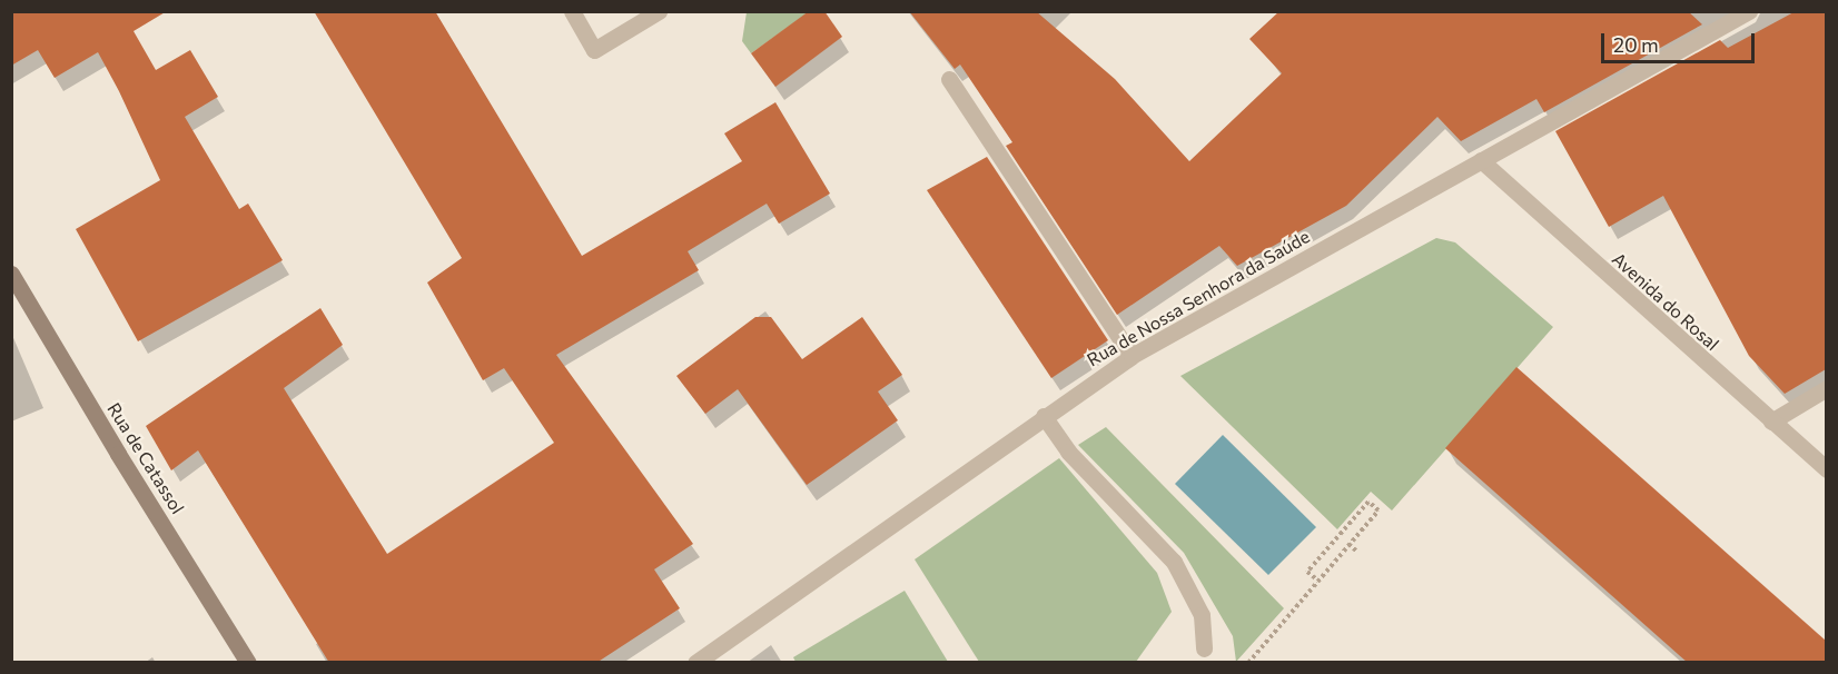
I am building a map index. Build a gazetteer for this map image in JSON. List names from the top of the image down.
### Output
{
  "streets": {
    "main road": ["Rua de Catassol"],
    "street": ["Rua de Nossa Senhora da Saúde", "Avenida do Rosal"]
  },
  "crossings": [
    ["Rua de Nossa Senhora da Saúde", "Avenida do Rosal"]
  ],
  "scale_bar": "20 m"
}
